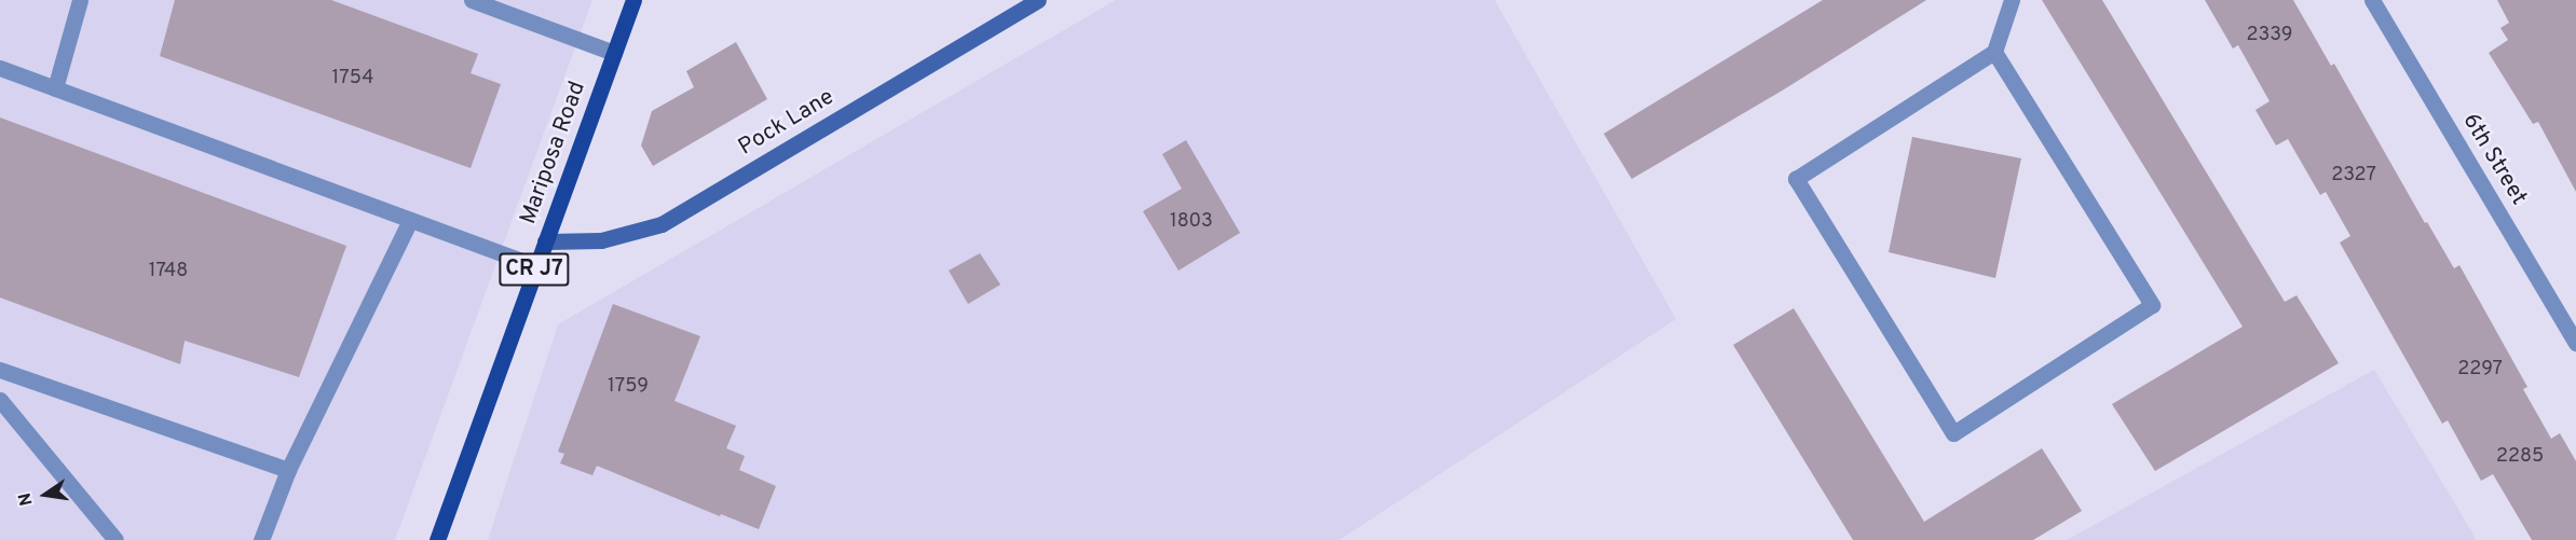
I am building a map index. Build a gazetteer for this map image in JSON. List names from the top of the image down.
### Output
{
  "streets": {
    "main road": ["Mariposa Road", "CR J7"],
    "street": ["Pock Lane", "6th Street"]
  },
  "crossings": [
    ["Pock Lane", "Mariposa Road"]
  ],
  "house_numbers": [
    "2339",
    "1754",
    "2327",
    "1803",
    "1748",
    "2297",
    "1759",
    "2285"
  ],
  "north": "left"
}
